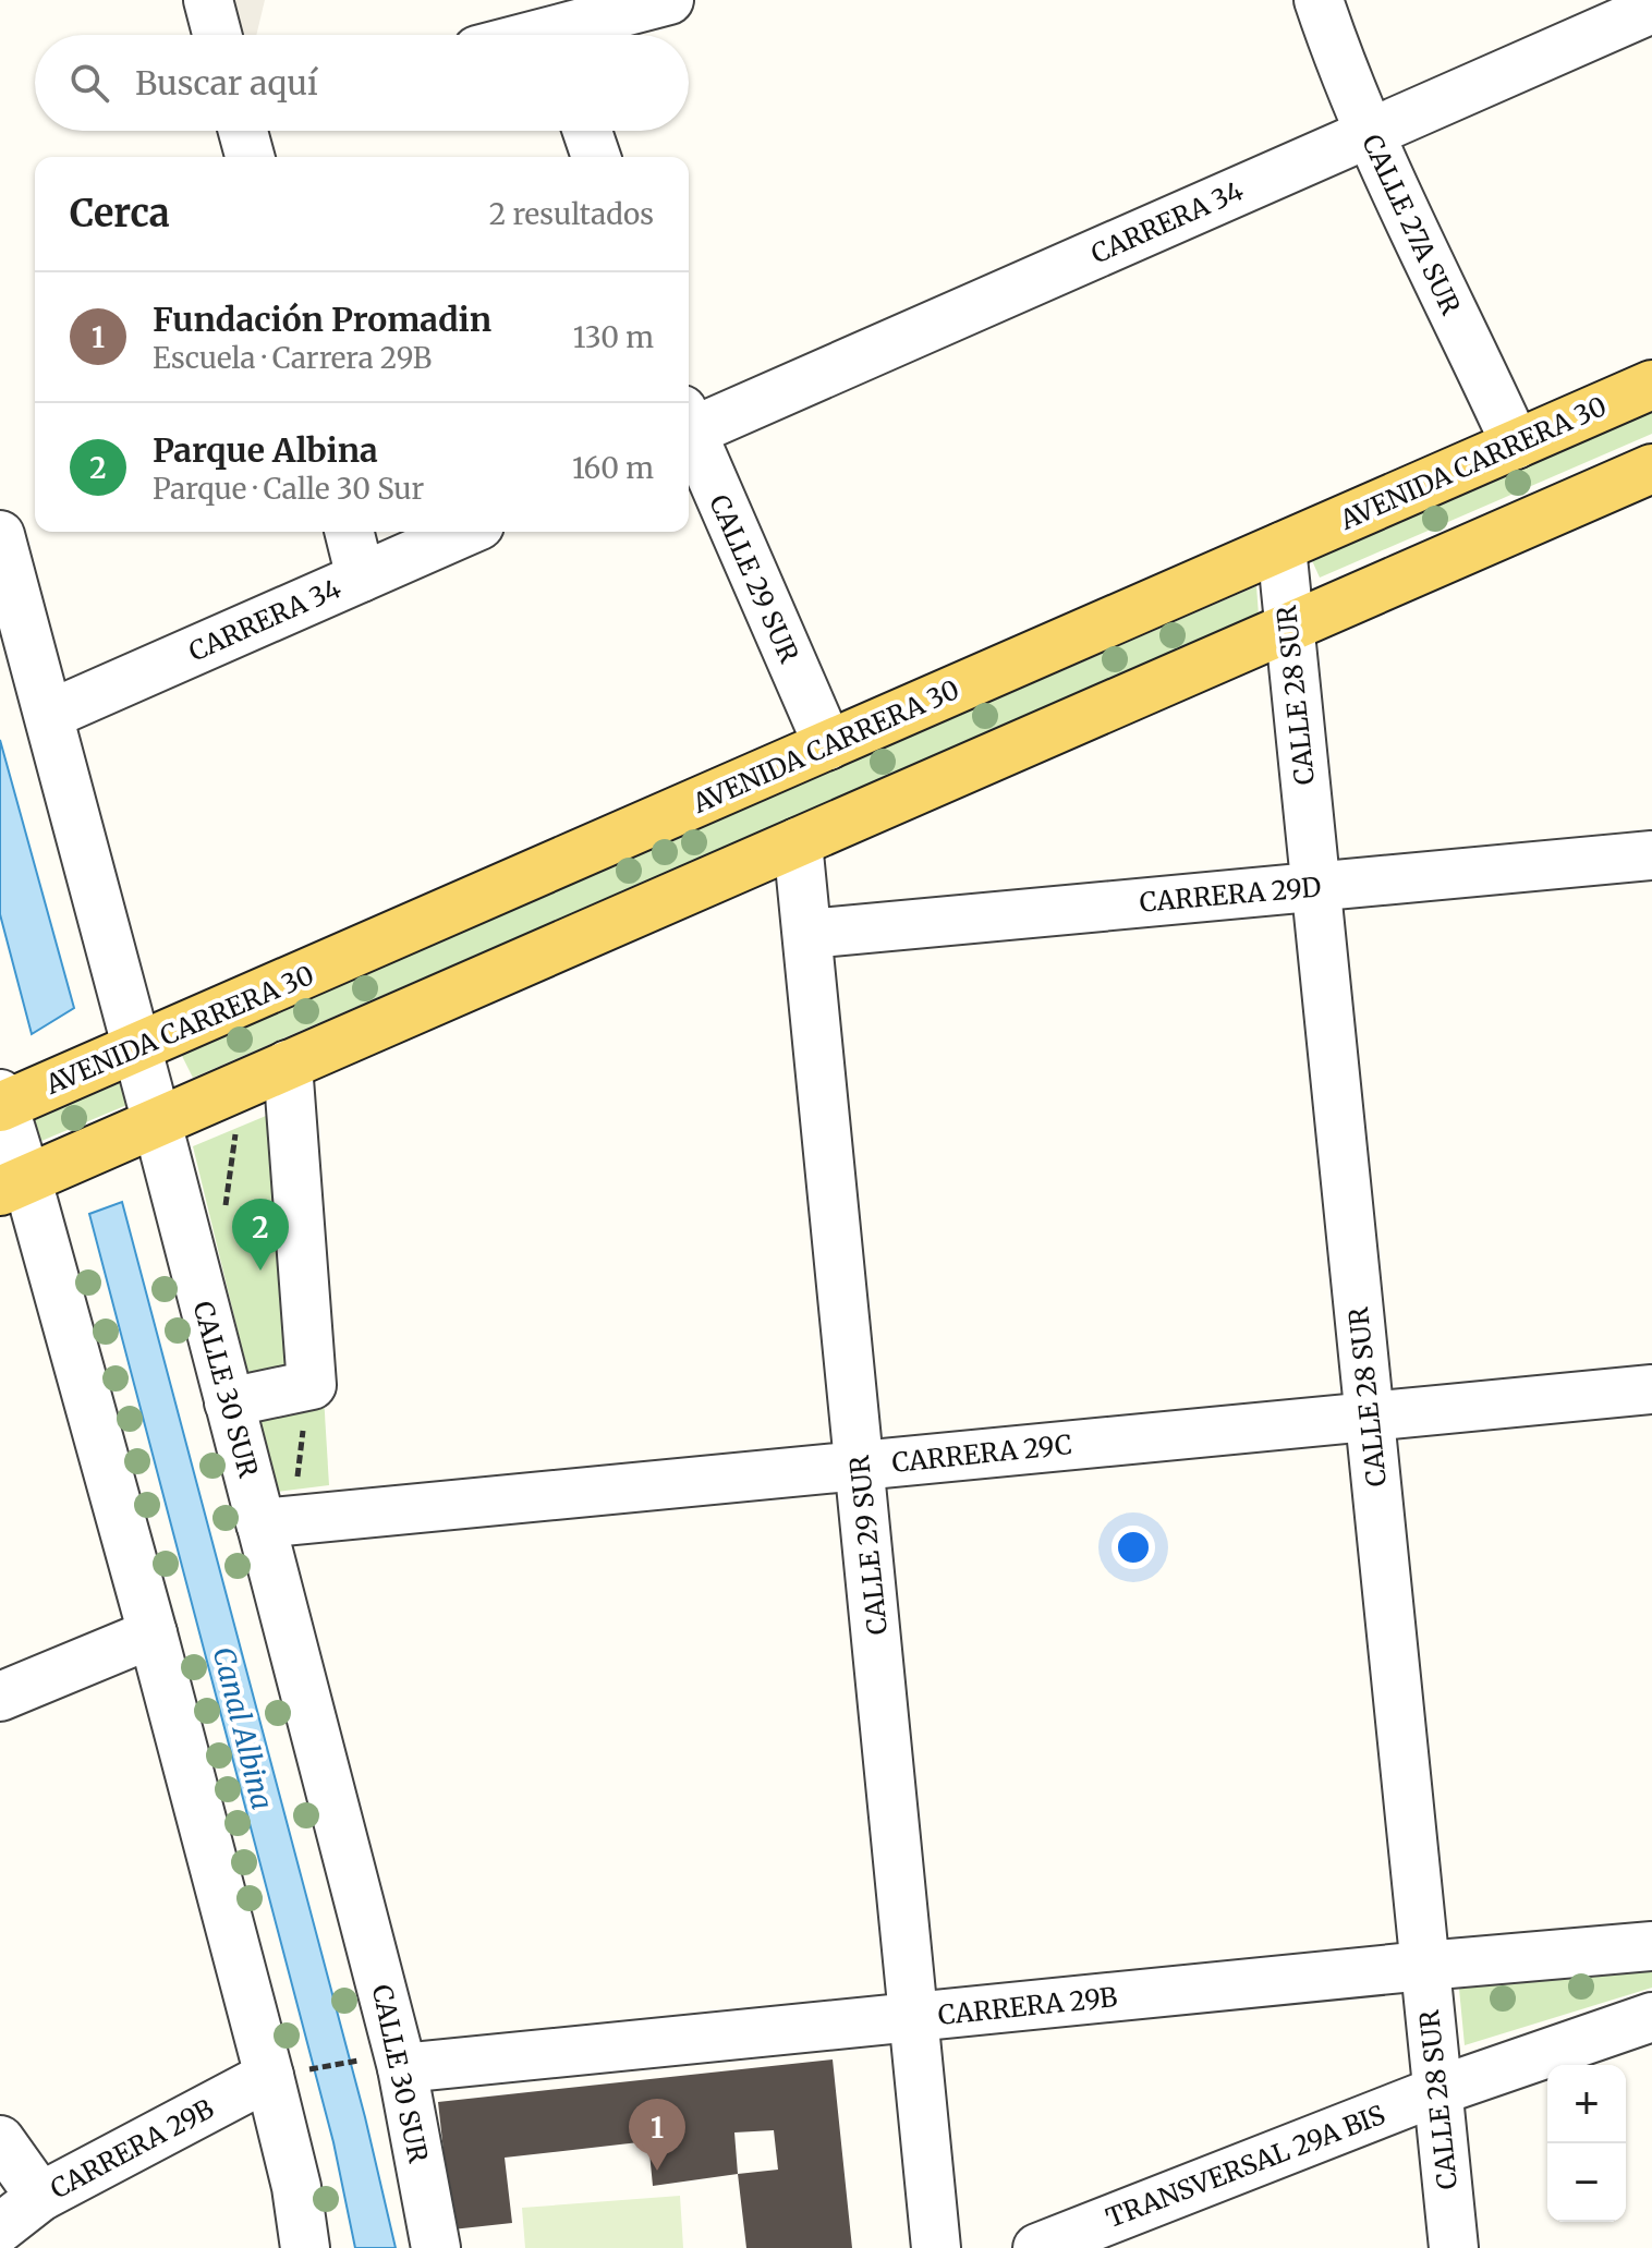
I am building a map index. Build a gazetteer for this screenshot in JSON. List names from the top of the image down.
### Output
{
  "streets": {
    "main road": ["AVENIDA CARRERA 30"],
    "street": [
      "CARRERA 34",
      "CALLE 27A SUR",
      "CALLE 29 SUR",
      "CALLE 28 SUR",
      "CARRERA 29D",
      "CALLE 30 SUR",
      "CARRERA 29C",
      "CARRERA 29B",
      "TRANSVERSAL 29A BIS"
    ]
  },
  "crossings": [
    ["CARRERA 34", "CALLE 27A SUR"],
    ["CARRERA 34", "CALLE 30 SUR"],
    ["CALLE 27A SUR", "AVENIDA CARRERA 30"],
    ["AVENIDA CARRERA 30", "CALLE 29 SUR"],
    ["AVENIDA CARRERA 30", "CALLE 28 SUR"],
    ["AVENIDA CARRERA 30", "CALLE 30 SUR"],
    ["CALLE 29 SUR", "CARRERA 29D"],
    ["CALLE 29 SUR", "CARRERA 29C"],
    ["CALLE 29 SUR", "CARRERA 29B"],
    ["CALLE 28 SUR", "CARRERA 29D"],
    ["CALLE 28 SUR", "CARRERA 29C"],
    ["CALLE 28 SUR", "CARRERA 29B"],
    ["CALLE 28 SUR", "TRANSVERSAL 29A BIS"],
    ["CALLE 30 SUR", "CARRERA 29C"],
    ["CALLE 30 SUR", "CARRERA 29B"]
  ],
  "water": ["Canal Albina"],
  "page": {
    "search": "Buscar aquí",
    "heading": ["Cerca", "2 resultados"],
    "list": [
      {
        "mark": "1",
        "name": "Fundación Promadin",
        "note": "Escuela · Carrera 29B",
        "value": "130 m"
      },
      {
        "mark": "2",
        "name": "Parque Albina",
        "note": "Parque · Calle 30 Sur",
        "value": "160 m"
      }
    ],
    "pins": ["2", "1"],
    "map_buttons": ["+", "−"]
  }
}
